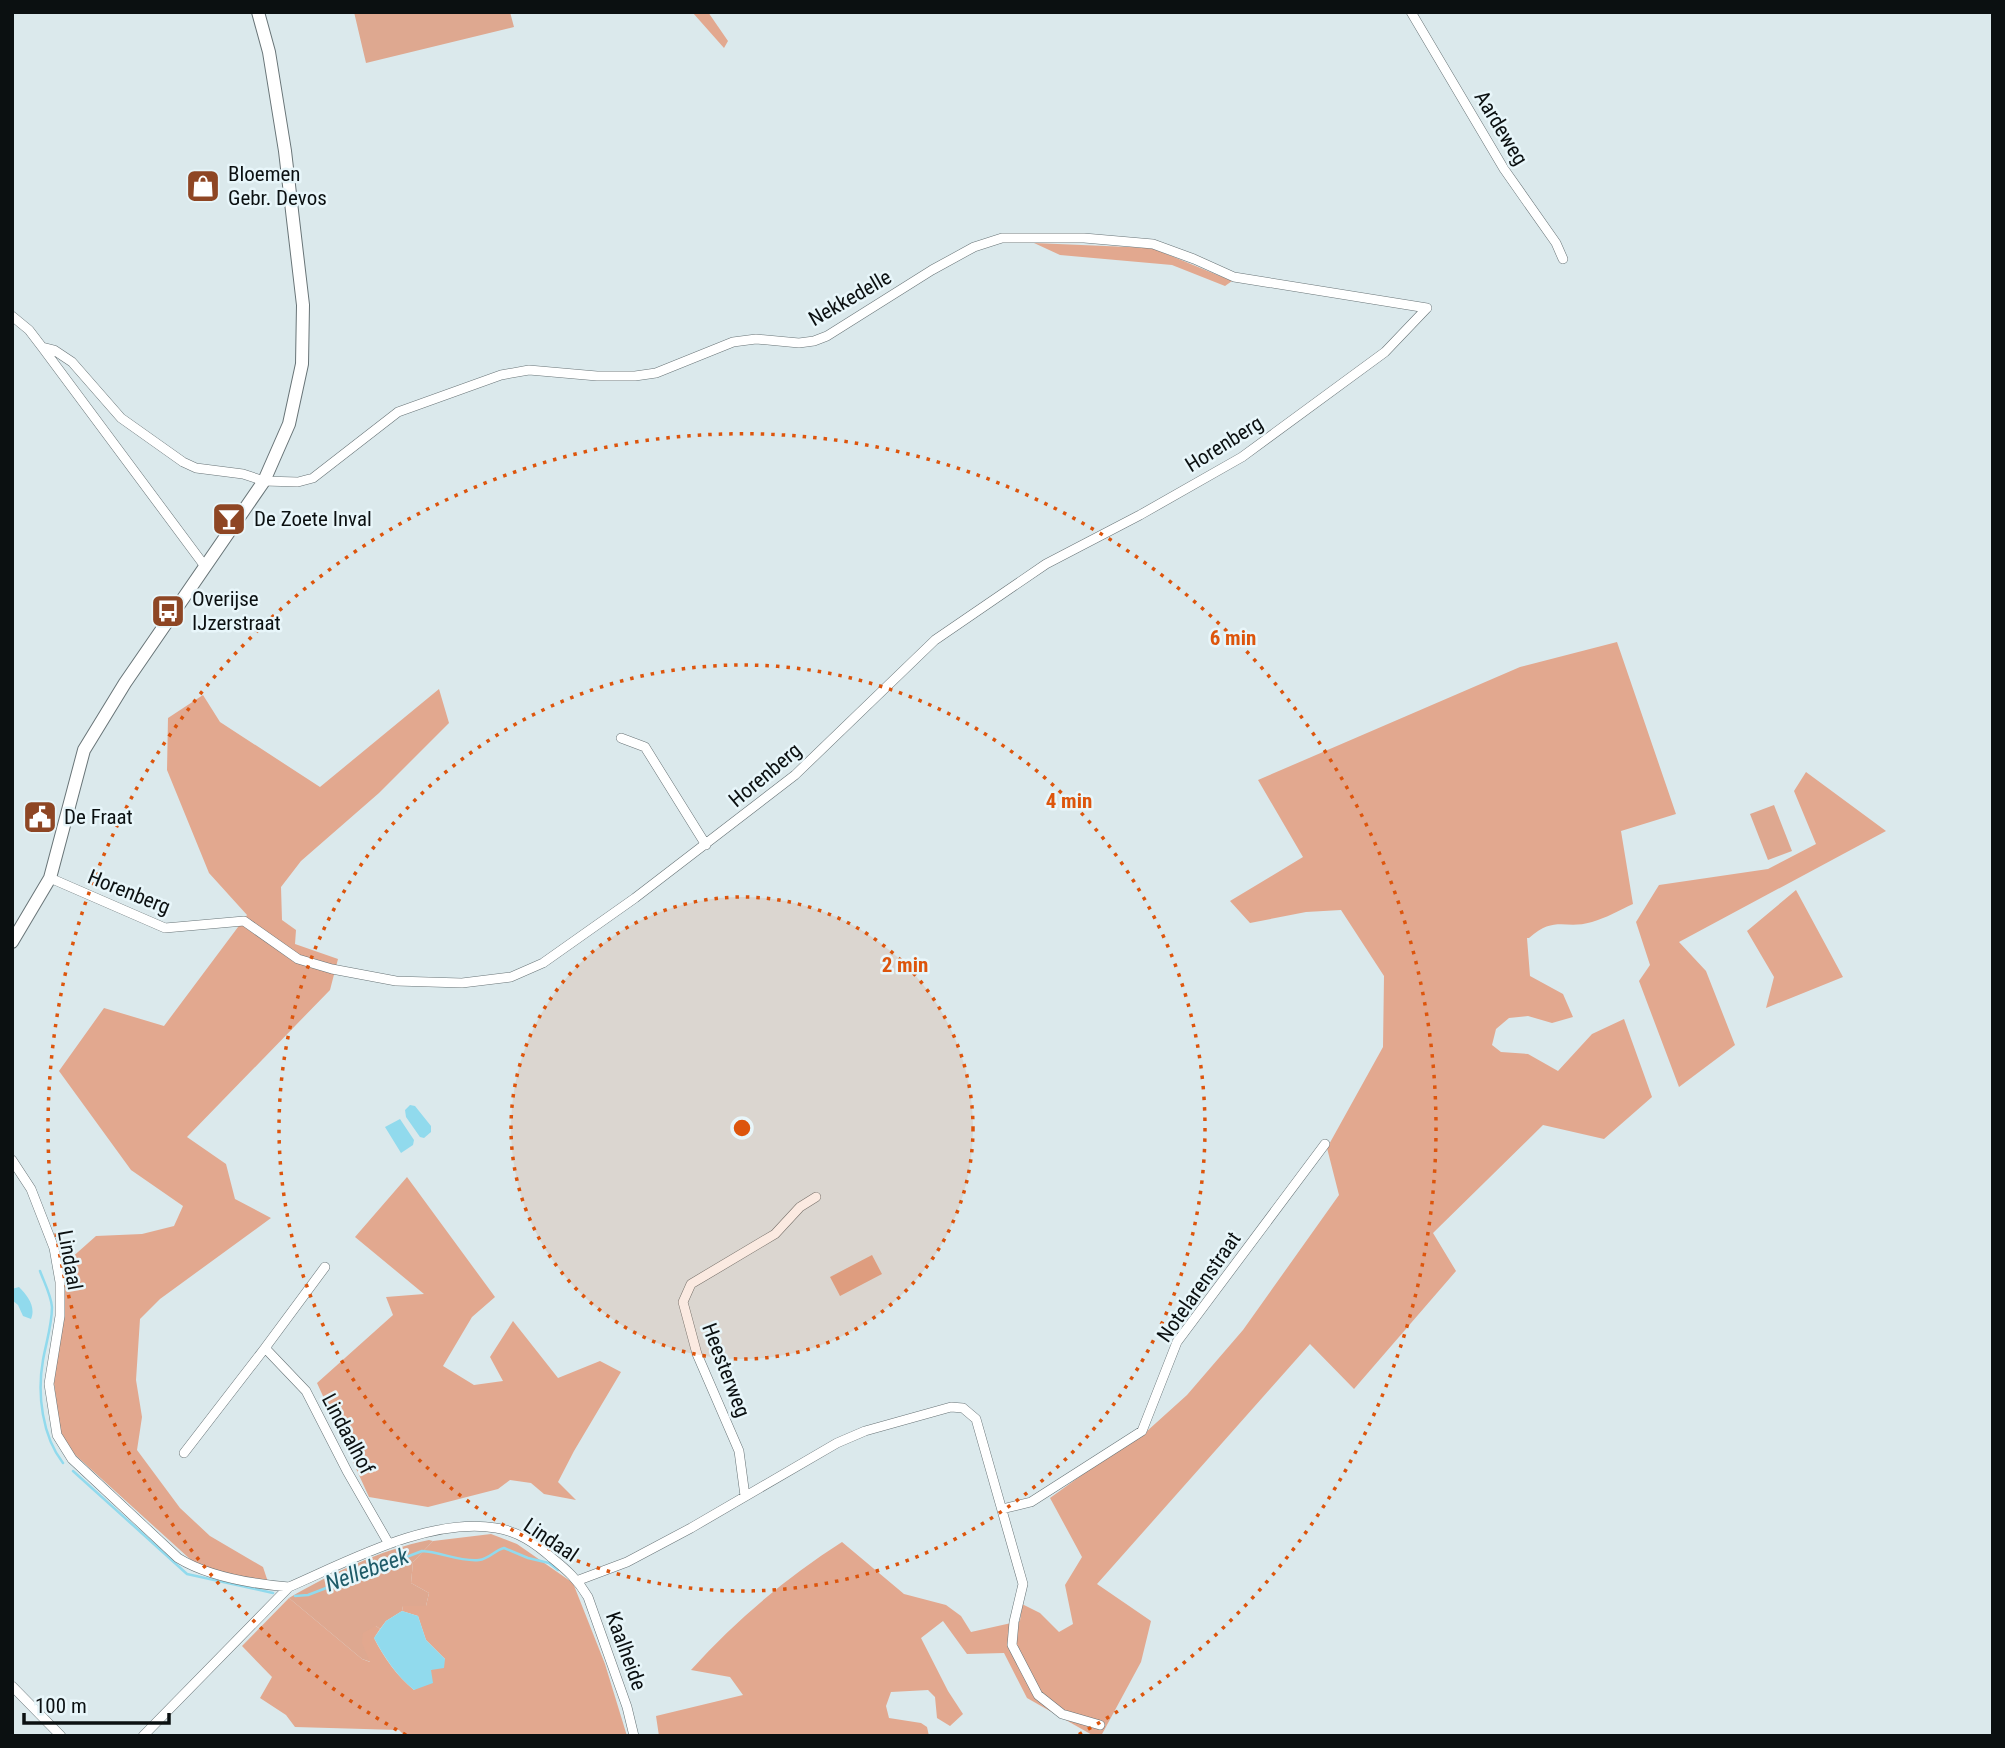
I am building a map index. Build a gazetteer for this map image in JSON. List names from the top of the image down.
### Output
{
  "streets": {
    "street": [
      "Aardeweg",
      "Nekkedelle",
      "Horenberg",
      "Lindaal",
      "Notelarenstraat",
      "Heesterweg",
      "Lindaalhof",
      "Kaalheide"
    ]
  },
  "crossings": [
    ["Nekkedelle", "Horenberg"],
    ["Lindaal", "Notelarenstraat"],
    ["Lindaal", "Heesterweg"],
    ["Lindaal", "Lindaalhof"],
    ["Lindaal", "Kaalheide"]
  ],
  "water": ["Nellebeek"],
  "places": {
    "shop": ["Bloemen Gebr. Devos"],
    "bar": ["De Zoete Inval"],
    "bus stop": ["Overijse IJzerstraat"],
    "public building": ["De Fraat"]
  },
  "scale_bar": "100 m",
  "rings": ["6 min", "4 min", "2 min"]
}
